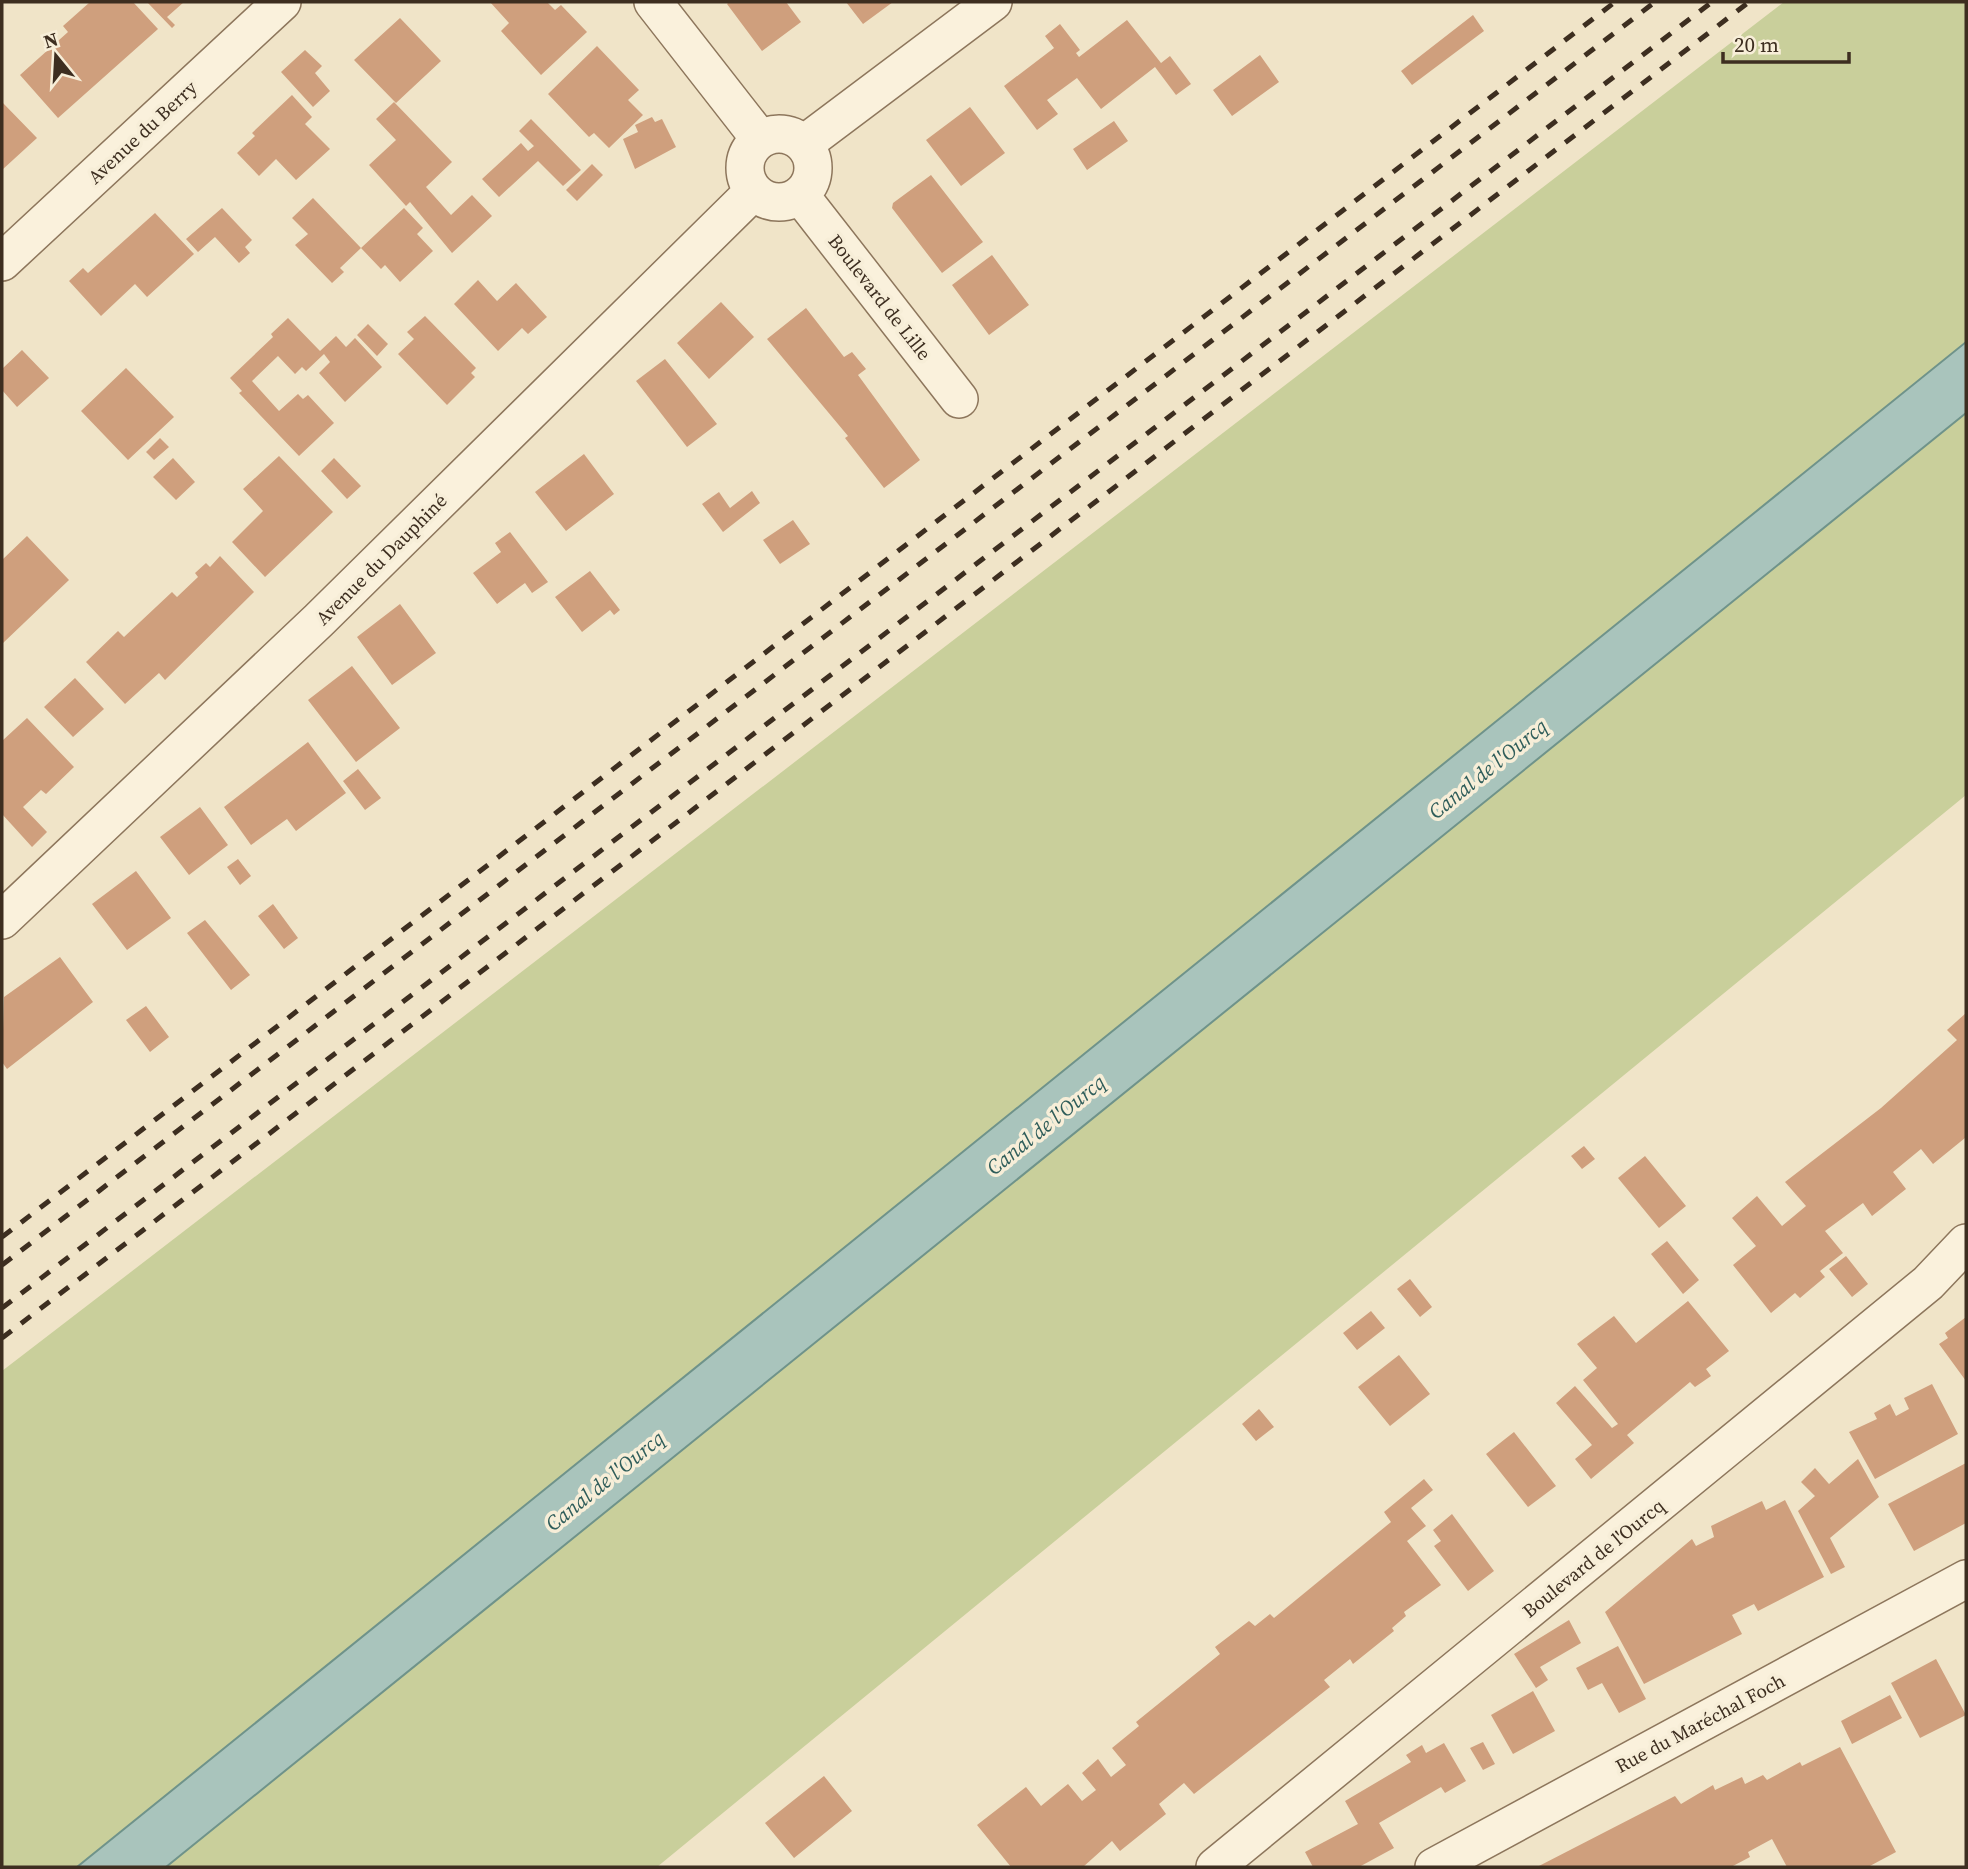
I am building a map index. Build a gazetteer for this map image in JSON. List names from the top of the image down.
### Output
{
  "streets": {
    "street": [
      "Avenue du Berry",
      "Boulevard de Lille",
      "Avenue du Dauphiné",
      "Boulevard de l'Ourcq",
      "Rue du Maréchal Foch"
    ]
  },
  "crossings": [
    ["Boulevard de Lille", "Avenue du Dauphiné"]
  ],
  "water": ["Canal de l'Ourcq"],
  "scale_bar": "20 m",
  "north": "top"
}
